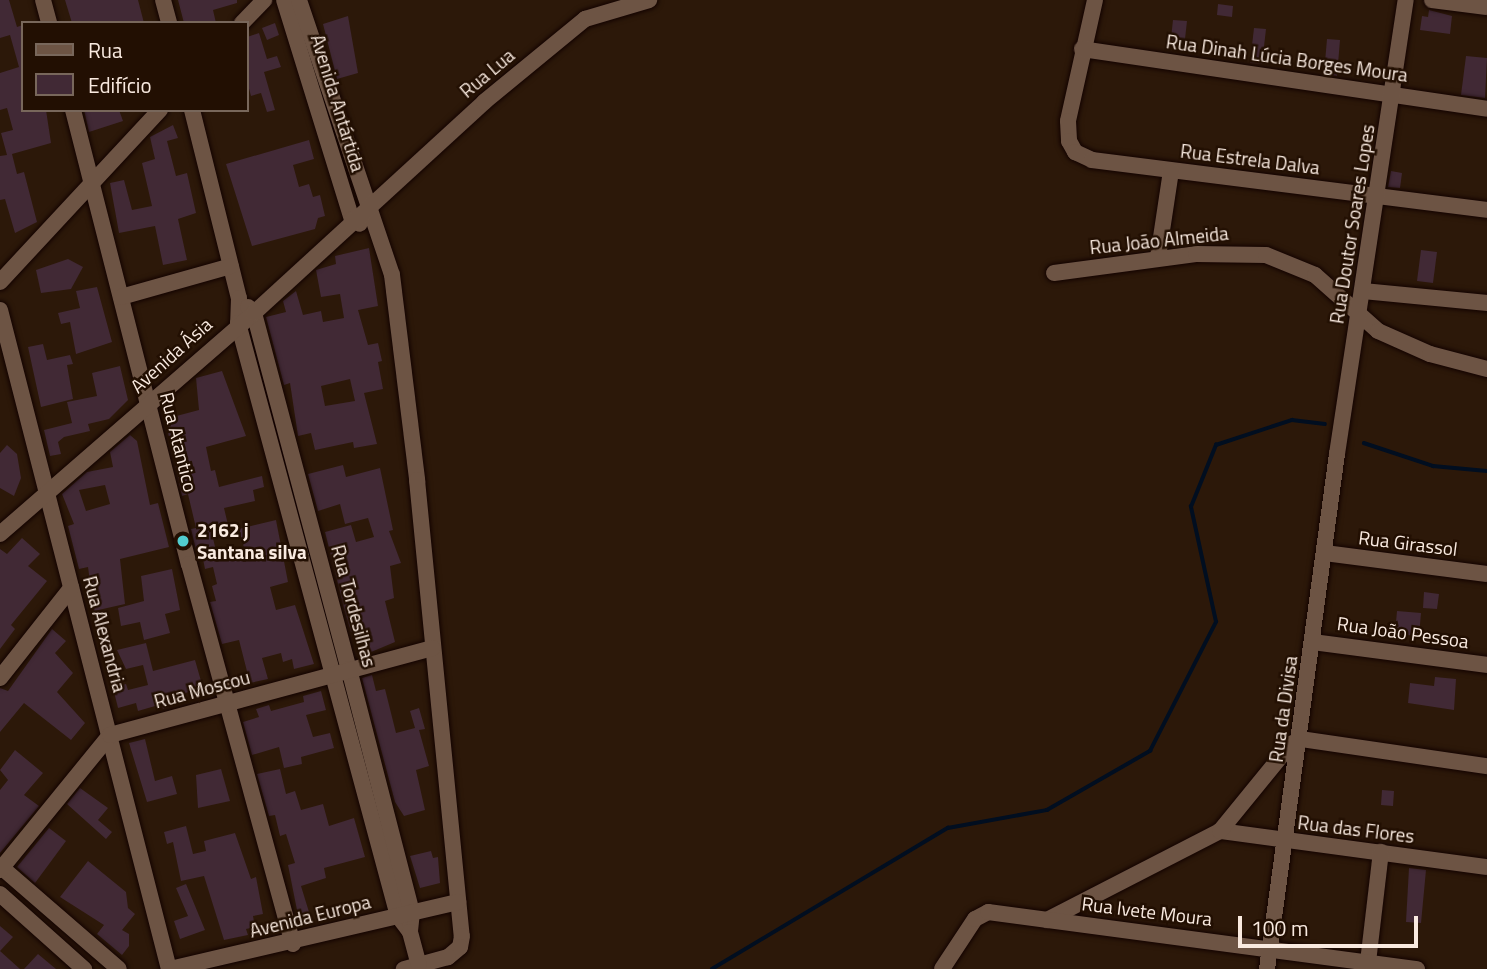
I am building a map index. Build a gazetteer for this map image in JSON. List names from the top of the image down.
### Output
{
  "streets": {
    "street": [
      "Rua Dinah Lúcia Borges Moura",
      "Rua Lua",
      "Avenida Antártida",
      "Rua Estrela Dalva",
      "Rua Doutor Soares Lopes",
      "Rua João Almeida",
      "Avenida Ásia",
      "Rua Atantico",
      "Rua Girassol",
      "Rua Tordesilhas",
      "Rua João Pessoa",
      "Rua Alexandria",
      "Rua Moscou",
      "Rua da Divisa",
      "Rua das Flores",
      "Rua Ivete Moura",
      "Avenida Europa"
    ]
  },
  "crossings": [
    ["Rua Dinah Lúcia Borges Moura", "Rua Estrela Dalva"],
    ["Rua Dinah Lúcia Borges Moura", "Rua Doutor Soares Lopes"],
    ["Rua Lua", "Avenida Antártida"],
    ["Rua Lua", "Avenida Ásia"],
    ["Avenida Antártida", "Avenida Ásia"],
    ["Avenida Antártida", "Rua Tordesilhas"],
    ["Avenida Antártida", "Rua Moscou"],
    ["Avenida Antártida", "Avenida Europa"],
    ["Rua Estrela Dalva", "Rua Doutor Soares Lopes"],
    ["Rua Doutor Soares Lopes", "Rua João Almeida"],
    ["Rua Doutor Soares Lopes", "Rua da Divisa"],
    ["Avenida Ásia", "Rua Atantico"],
    ["Avenida Ásia", "Rua Tordesilhas"],
    ["Avenida Ásia", "Rua Alexandria"],
    ["Rua Atantico", "Rua Moscou"],
    ["Rua Atantico", "Avenida Europa"],
    ["Rua Girassol", "Rua da Divisa"],
    ["Rua Tordesilhas", "Rua Moscou"],
    ["Rua Tordesilhas", "Avenida Europa"],
    ["Rua João Pessoa", "Rua da Divisa"],
    ["Rua Alexandria", "Rua Moscou"],
    ["Rua Alexandria", "Avenida Europa"],
    ["Rua da Divisa", "Rua das Flores"],
    ["Rua da Divisa", "Rua Ivete Moura"]
  ],
  "places": ["2162 j Santana silva"],
  "legend": ["Rua", "Edifício"],
  "scale_bar": "100 m"
}
